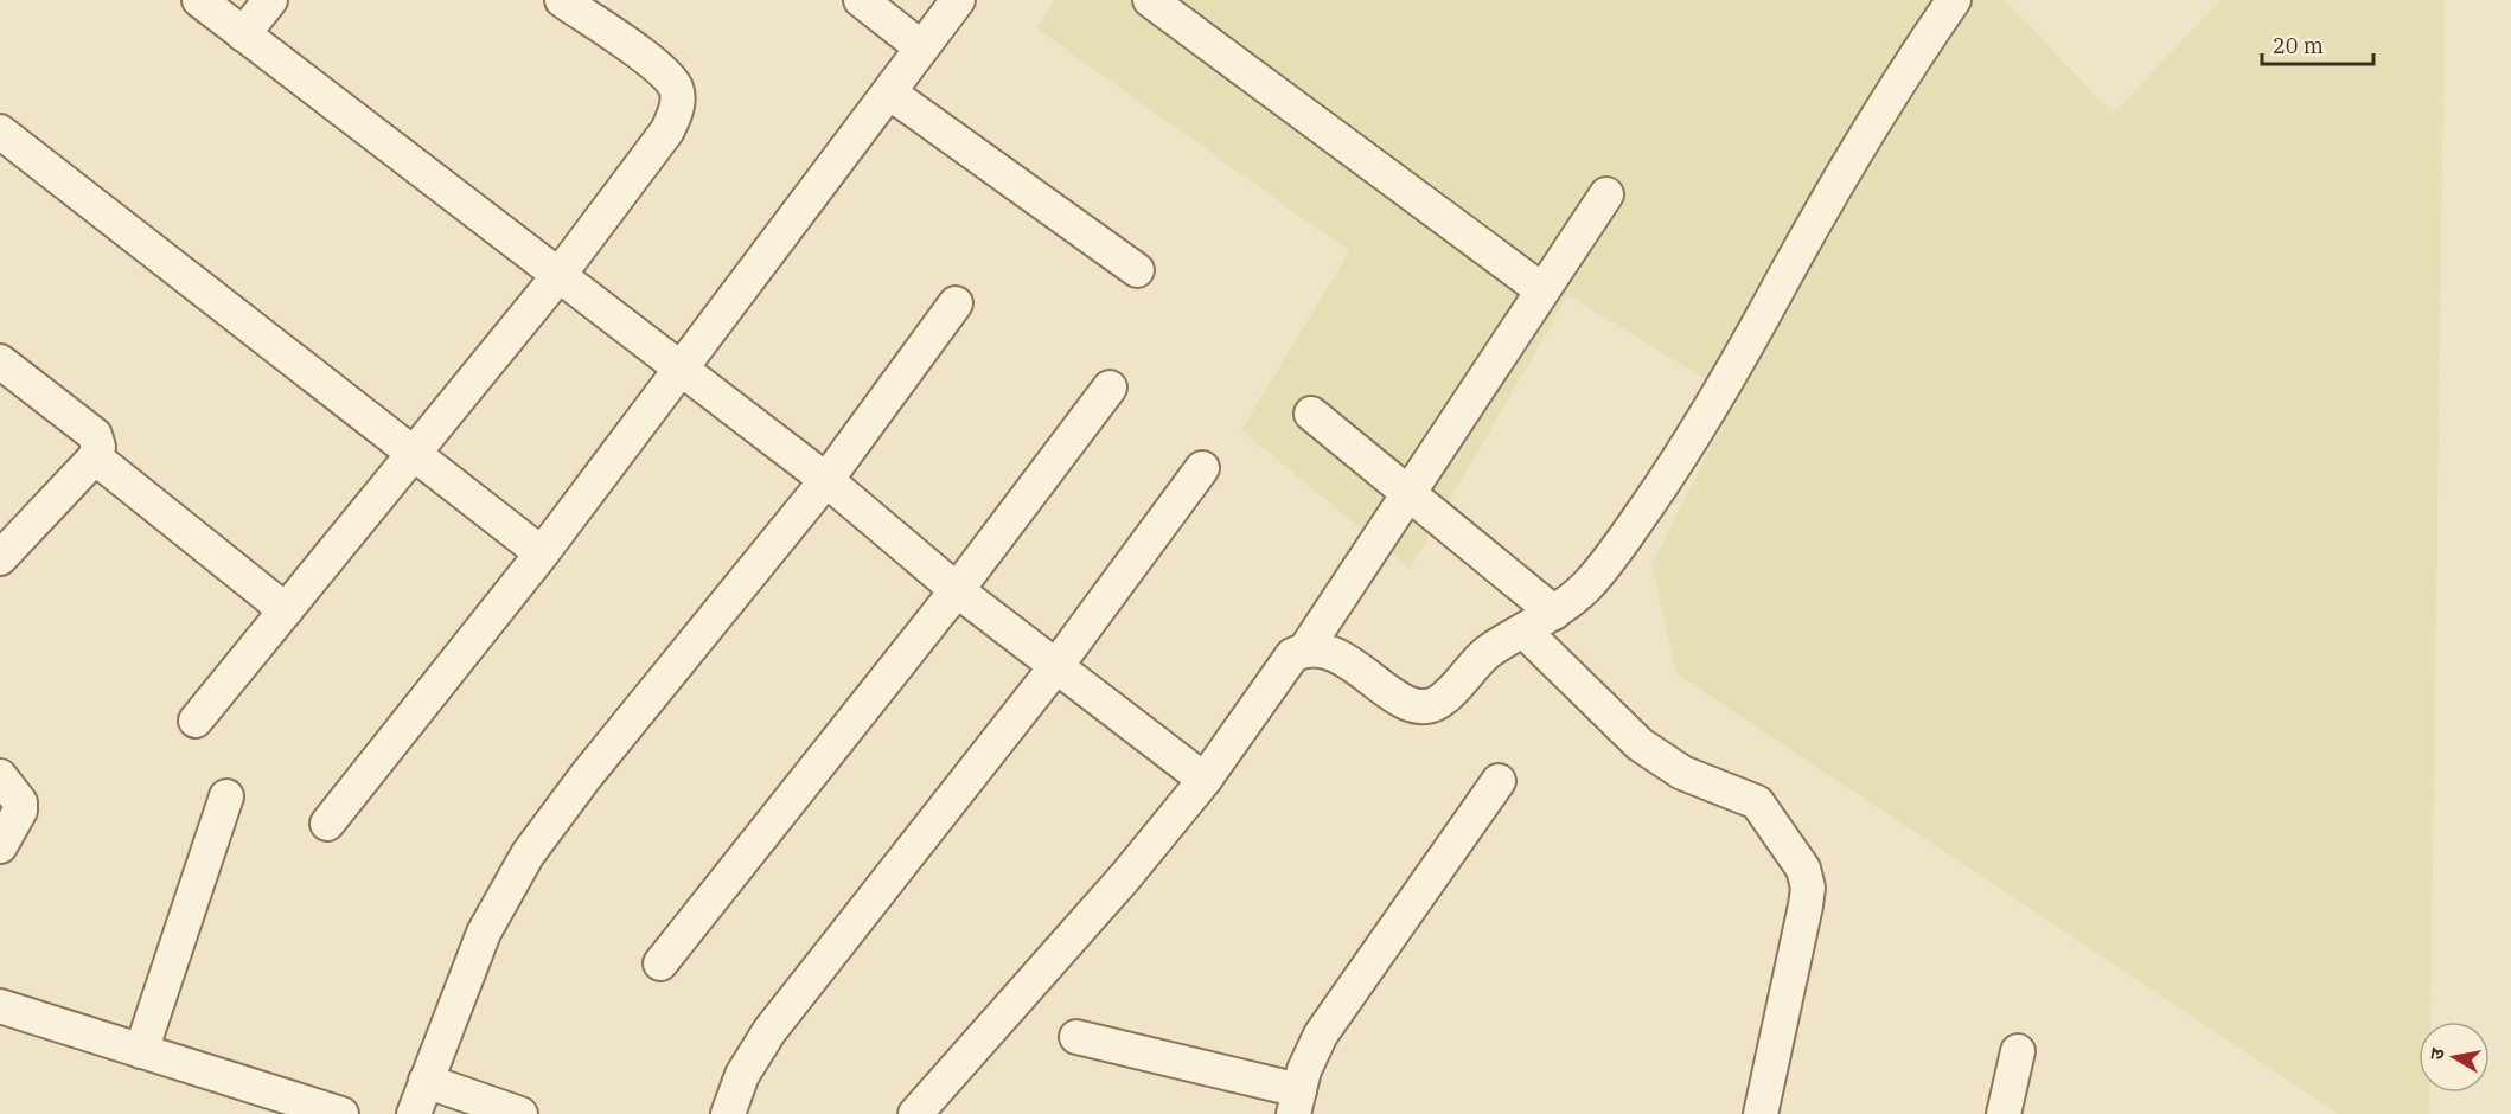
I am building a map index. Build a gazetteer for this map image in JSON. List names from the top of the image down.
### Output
{
  "scale_bar": "20 m",
  "north": "left"
}
